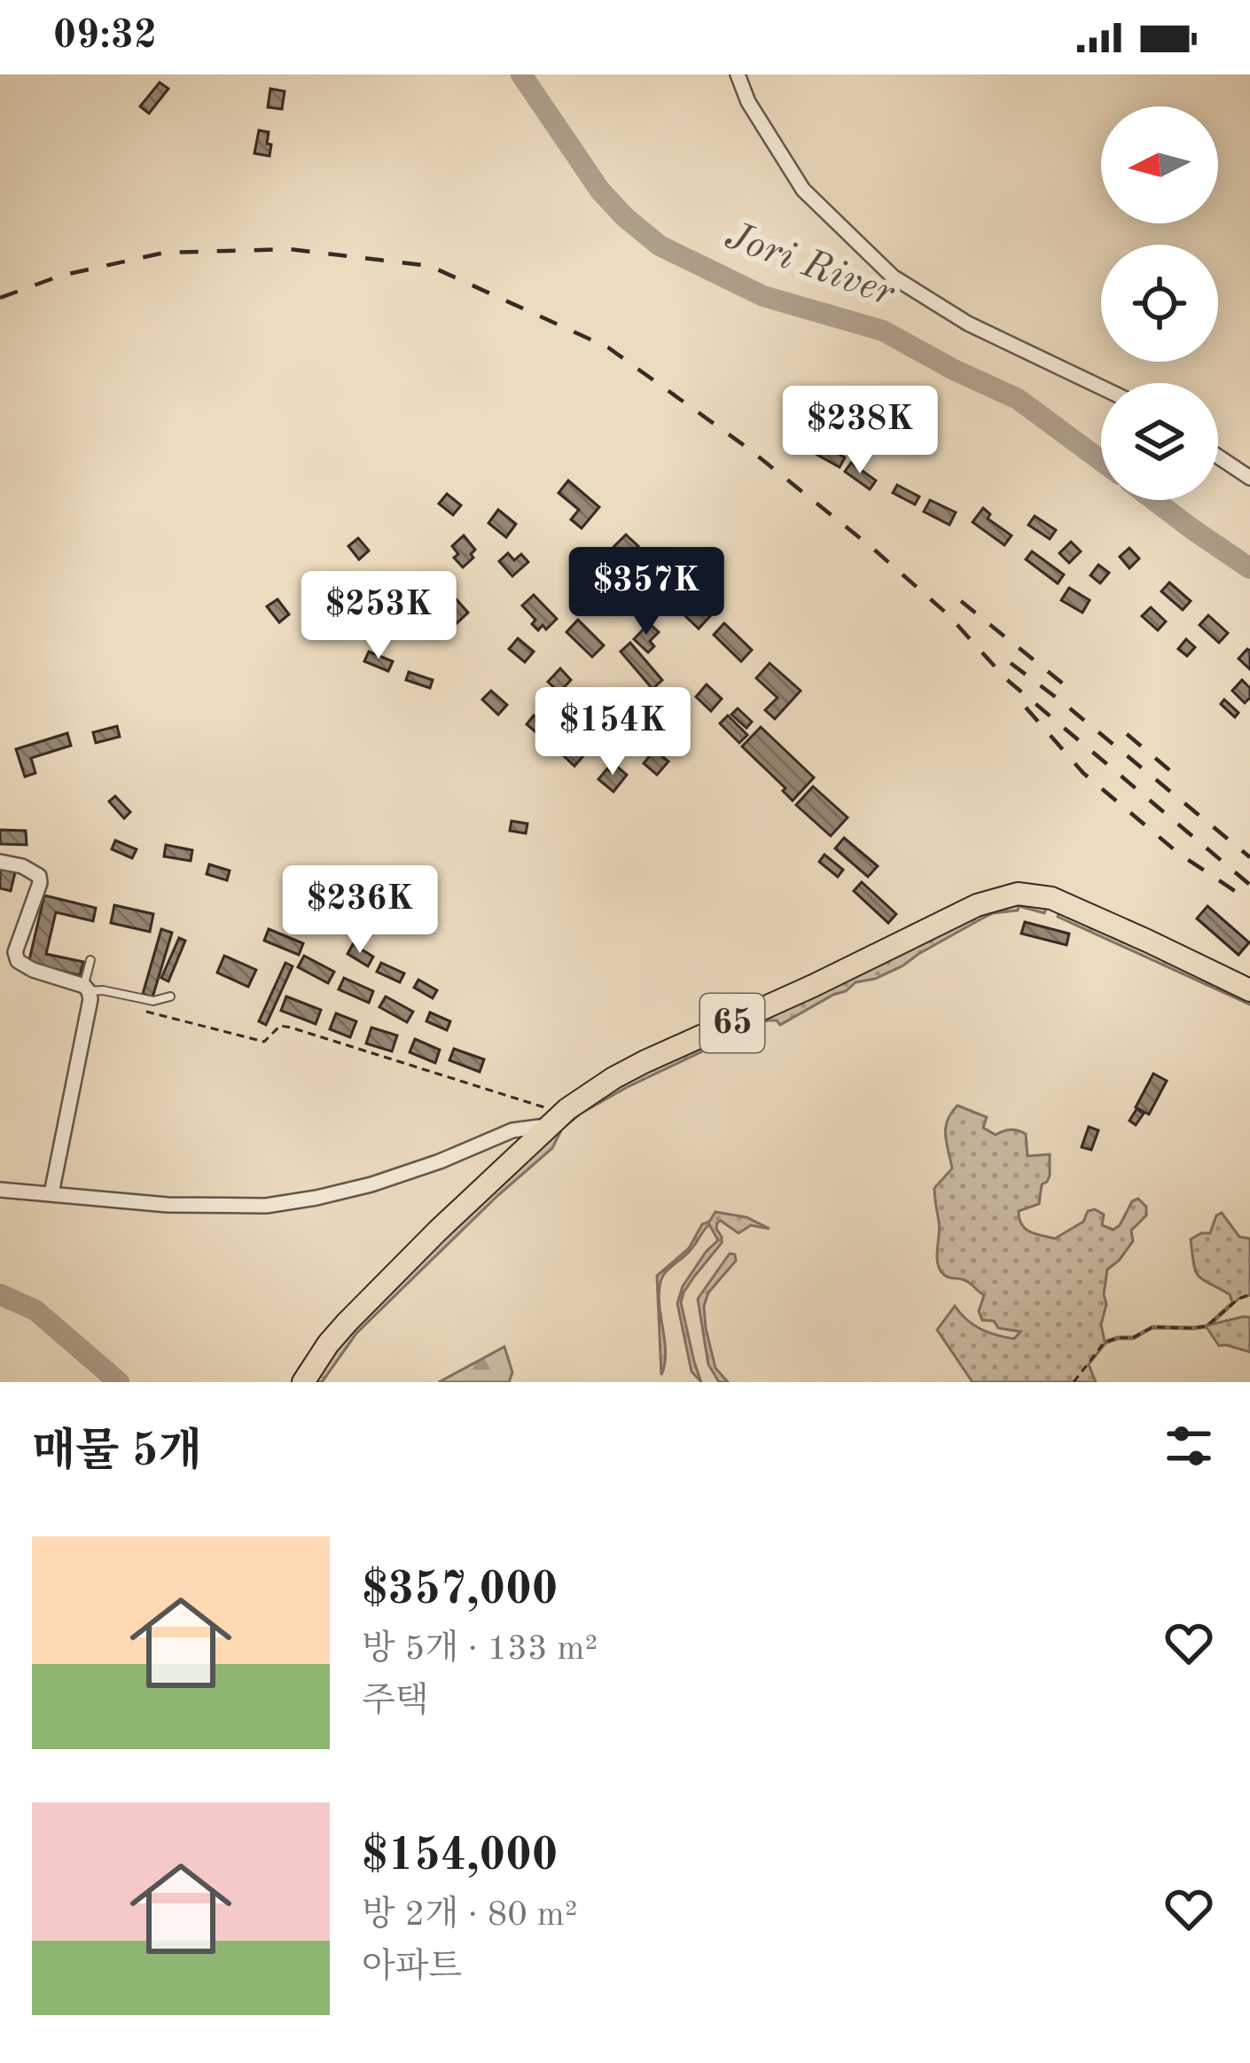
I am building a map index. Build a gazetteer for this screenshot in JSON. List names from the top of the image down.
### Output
{
  "streets": {
    "main road": ["65"]
  },
  "water": ["Jori River"],
  "north": "left",
  "page": {
    "status": "09:32",
    "price": [
      "$238K",
      "$357K",
      "$253K",
      "$154K",
      "$236K"
    ],
    "heading": "매물 5개",
    "list": [
      {
        "name": "$357,000",
        "note": "방 5개 · 133 m² · 주택"
      },
      {
        "name": "$154,000",
        "note": "방 2개 · 80 m² · 아파트"
      }
    ]
  }
}
